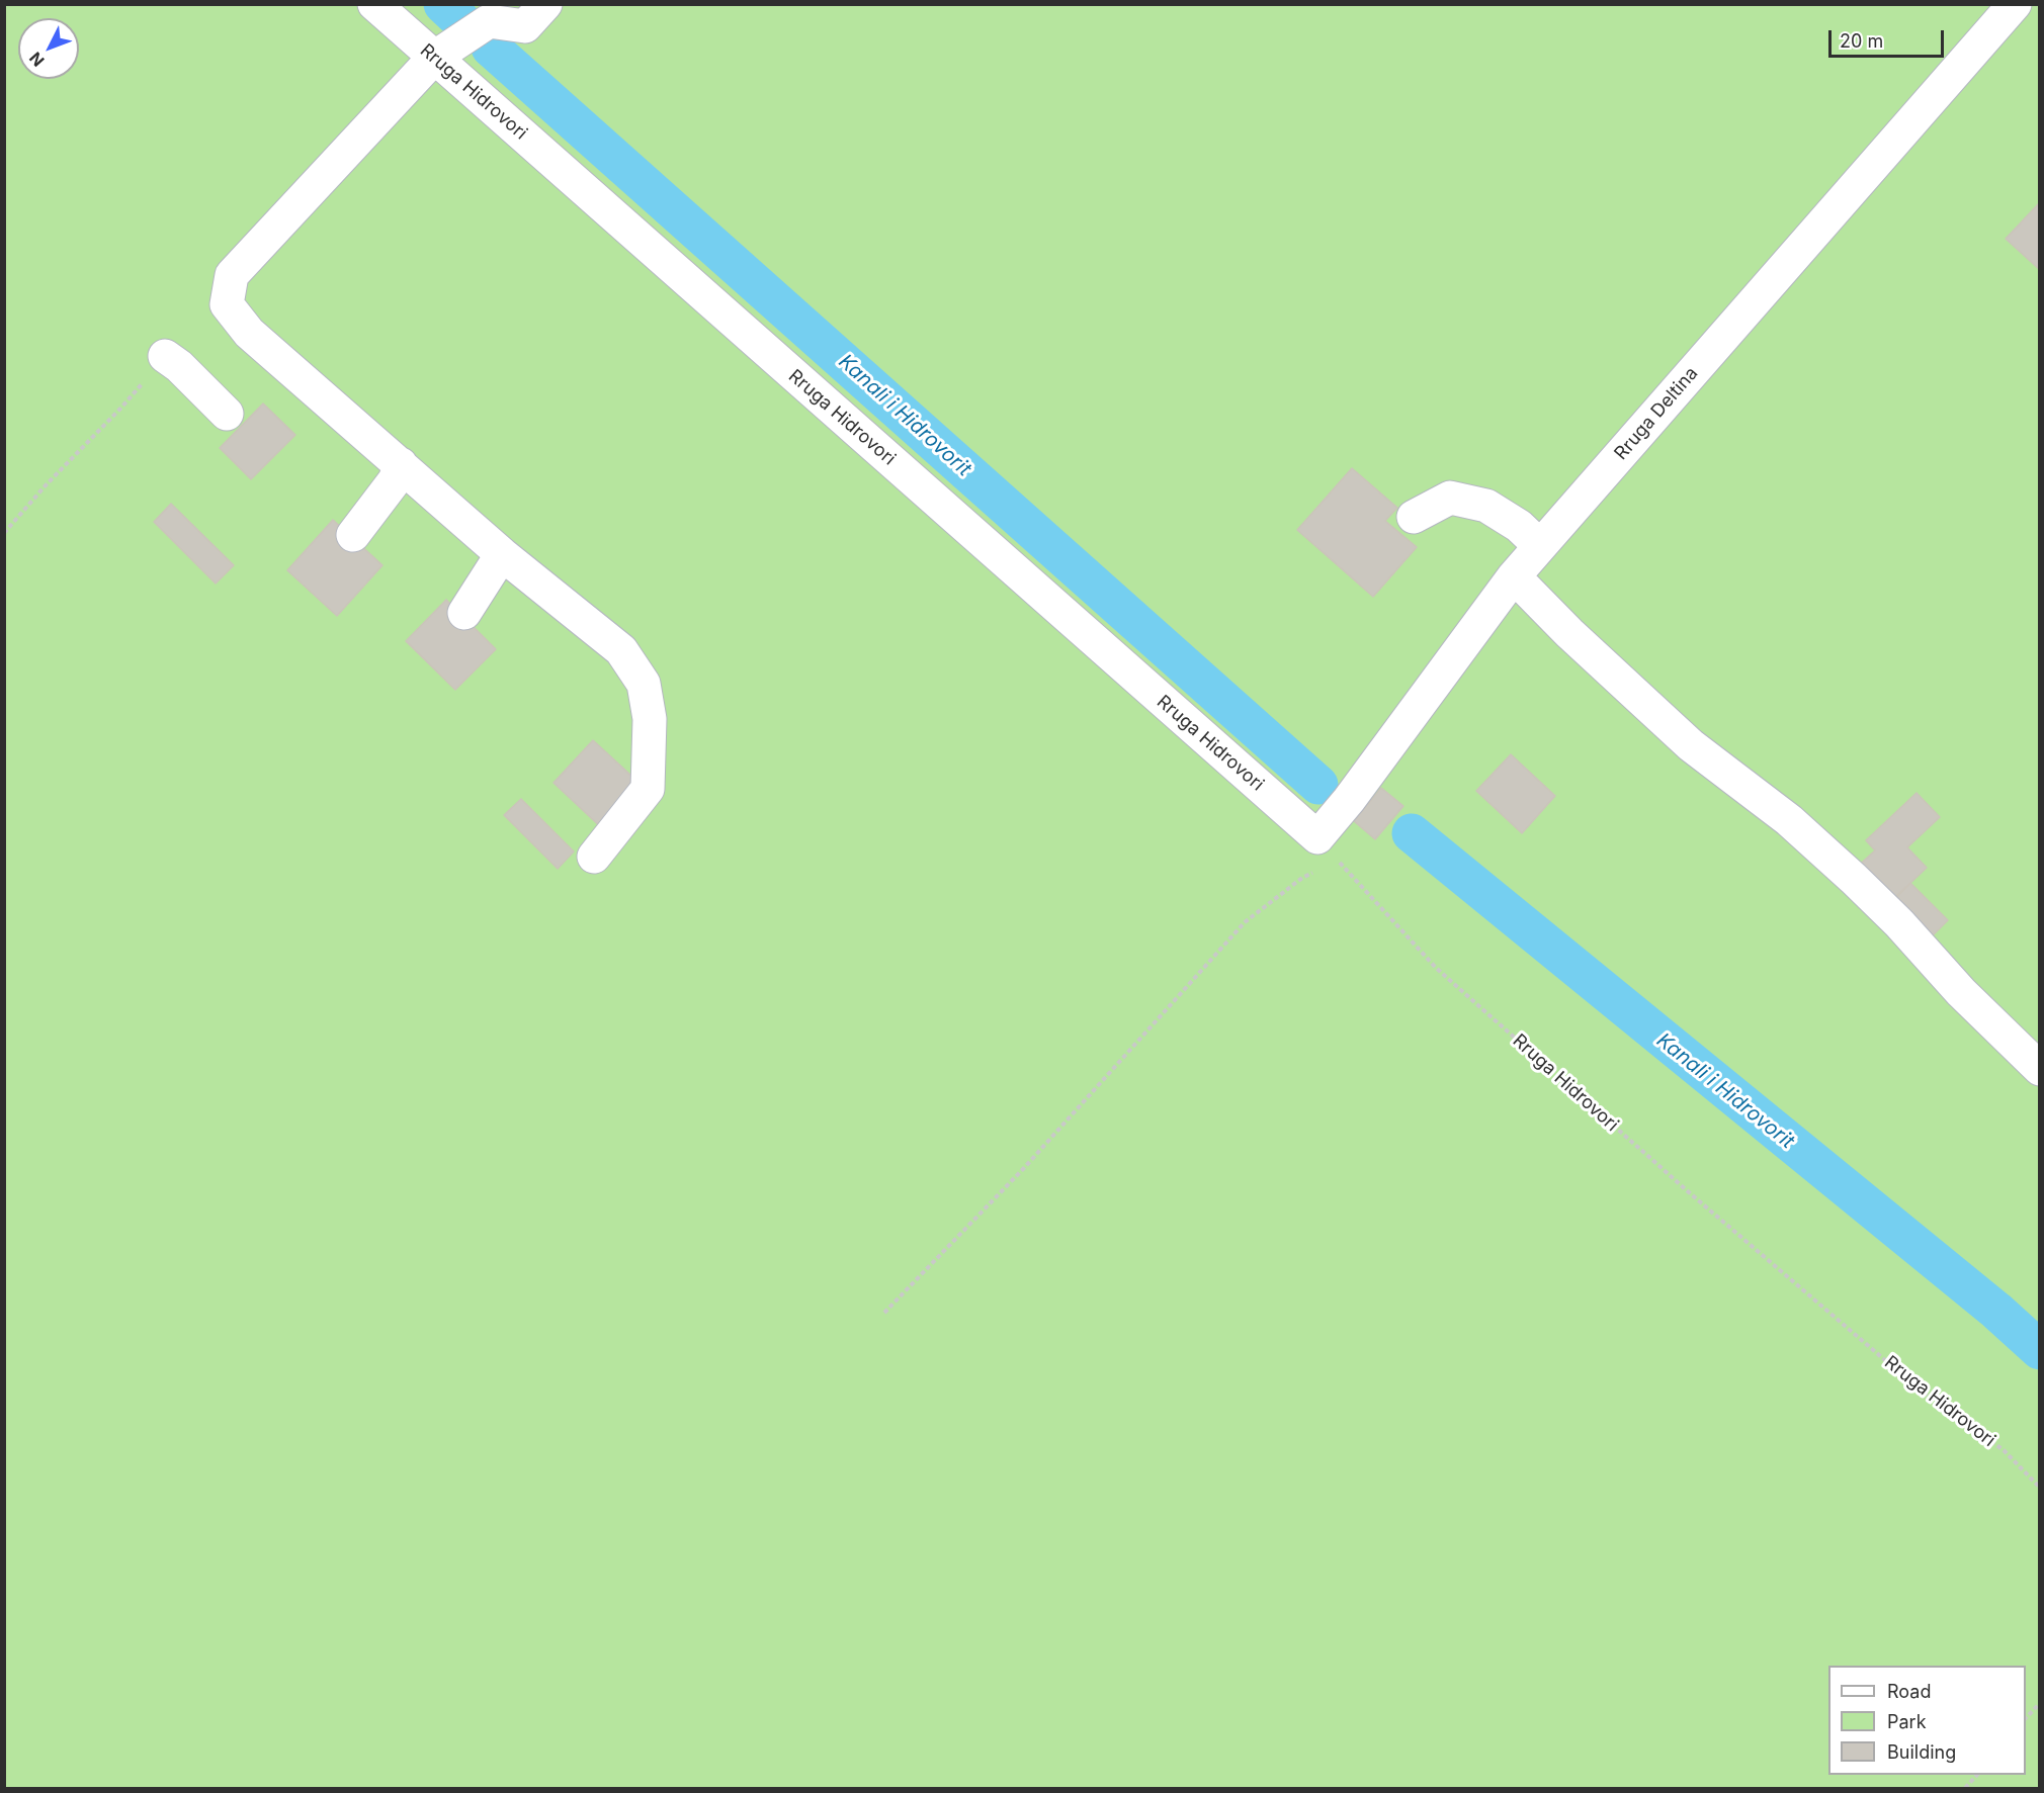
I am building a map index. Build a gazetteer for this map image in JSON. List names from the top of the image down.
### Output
{
  "streets": {
    "street": ["Rruga Hidrovori", "Rruga Deltina"]
  },
  "crossings": [
    ["Rruga Hidrovori", "Rruga Deltina"]
  ],
  "water": ["Kanali i Hidrovorit"],
  "legend": ["Road", "Park", "Building"],
  "scale_bar": "20 m",
  "north": "bottom left"
}
